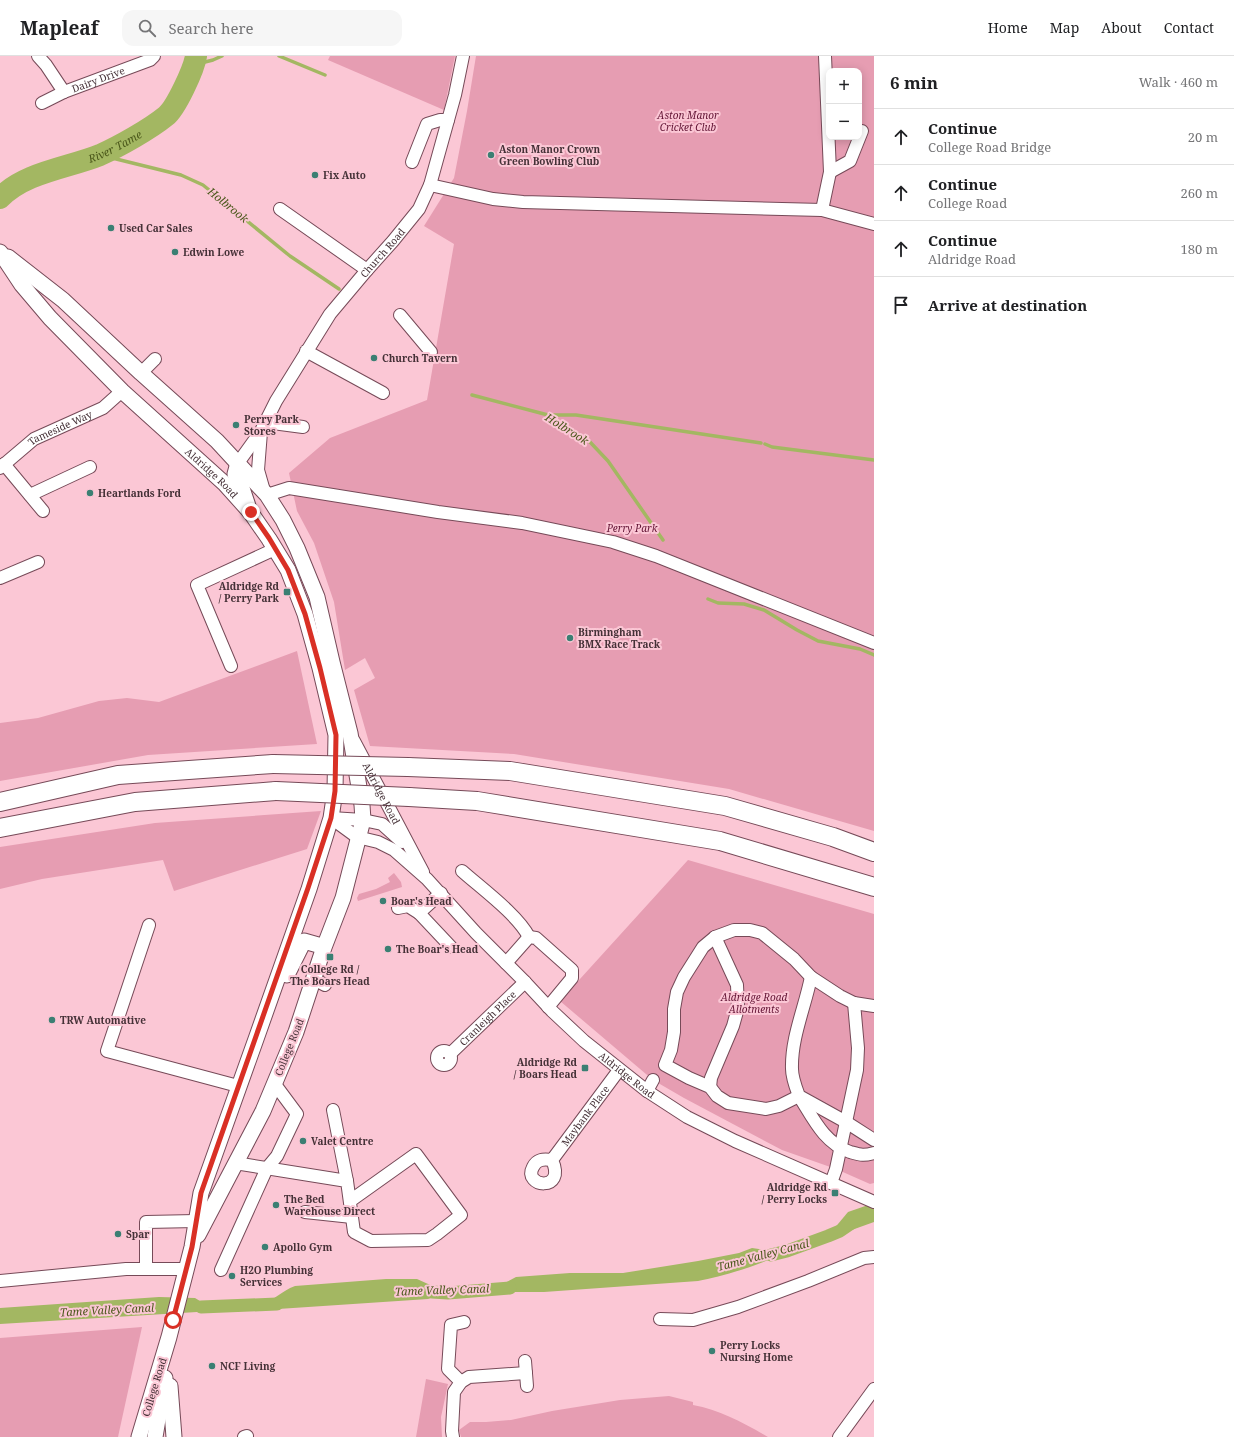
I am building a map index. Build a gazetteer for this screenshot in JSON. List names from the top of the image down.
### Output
{
  "streets": {
    "main road": ["Aldridge Road", "College Road"],
    "street": [
      "Dairy Drive",
      "Church Road",
      "Tameside Way",
      "Cranleigh Place",
      "Maybank Place"
    ]
  },
  "crossings": [
    ["Church Road", "Aldridge Road"],
    ["Tameside Way", "Aldridge Road"],
    ["Aldridge Road", "Cranleigh Place"],
    ["Aldridge Road", "College Road"],
    ["Aldridge Road", "Maybank Place"]
  ],
  "water": ["River Tame", "Holbrook", "Tame Valley Canal"],
  "parks": ["Aston Manor Cricket Club", "Perry Park", "Aldridge Road Allotments"],
  "places": {
    "other": [
      "Aston Manor Crown Green Bowling Club",
      "Fix Auto",
      "Used Car Sales",
      "Edwin Lowe",
      "Church Tavern",
      "Perry Park Stores",
      "Heartlands Ford",
      "Birmingham BMX Race Track",
      "Boar's Head",
      "The Boar's Head",
      "TRW Automative",
      "Valet Centre",
      "The Bed Warehouse Direct",
      "Spar",
      "Apollo Gym",
      "H2O Plumbing Services",
      "Perry Locks Nursing Home",
      "NCF Living"
    ],
    "transit": [
      "Aldridge Rd / Perry Park",
      "College Rd / The Boars Head",
      "Aldridge Rd / Boars Head",
      "Aldridge Rd / Perry Locks"
    ]
  },
  "page": {
    "header": "Mapleaf",
    "search": "Search here",
    "nav": [
      "Home",
      "Map",
      "About",
      "Contact"
    ],
    "heading": ["6 min", "Walk · 460 m"],
    "map_buttons": ["+", "−"],
    "list": [
      ["Continue", "College Road Bridge", "20 m"],
      ["Continue", "College Road", "260 m"],
      ["Continue", "Aldridge Road", "180 m"],
      "Arrive at destination"
    ]
  }
}
